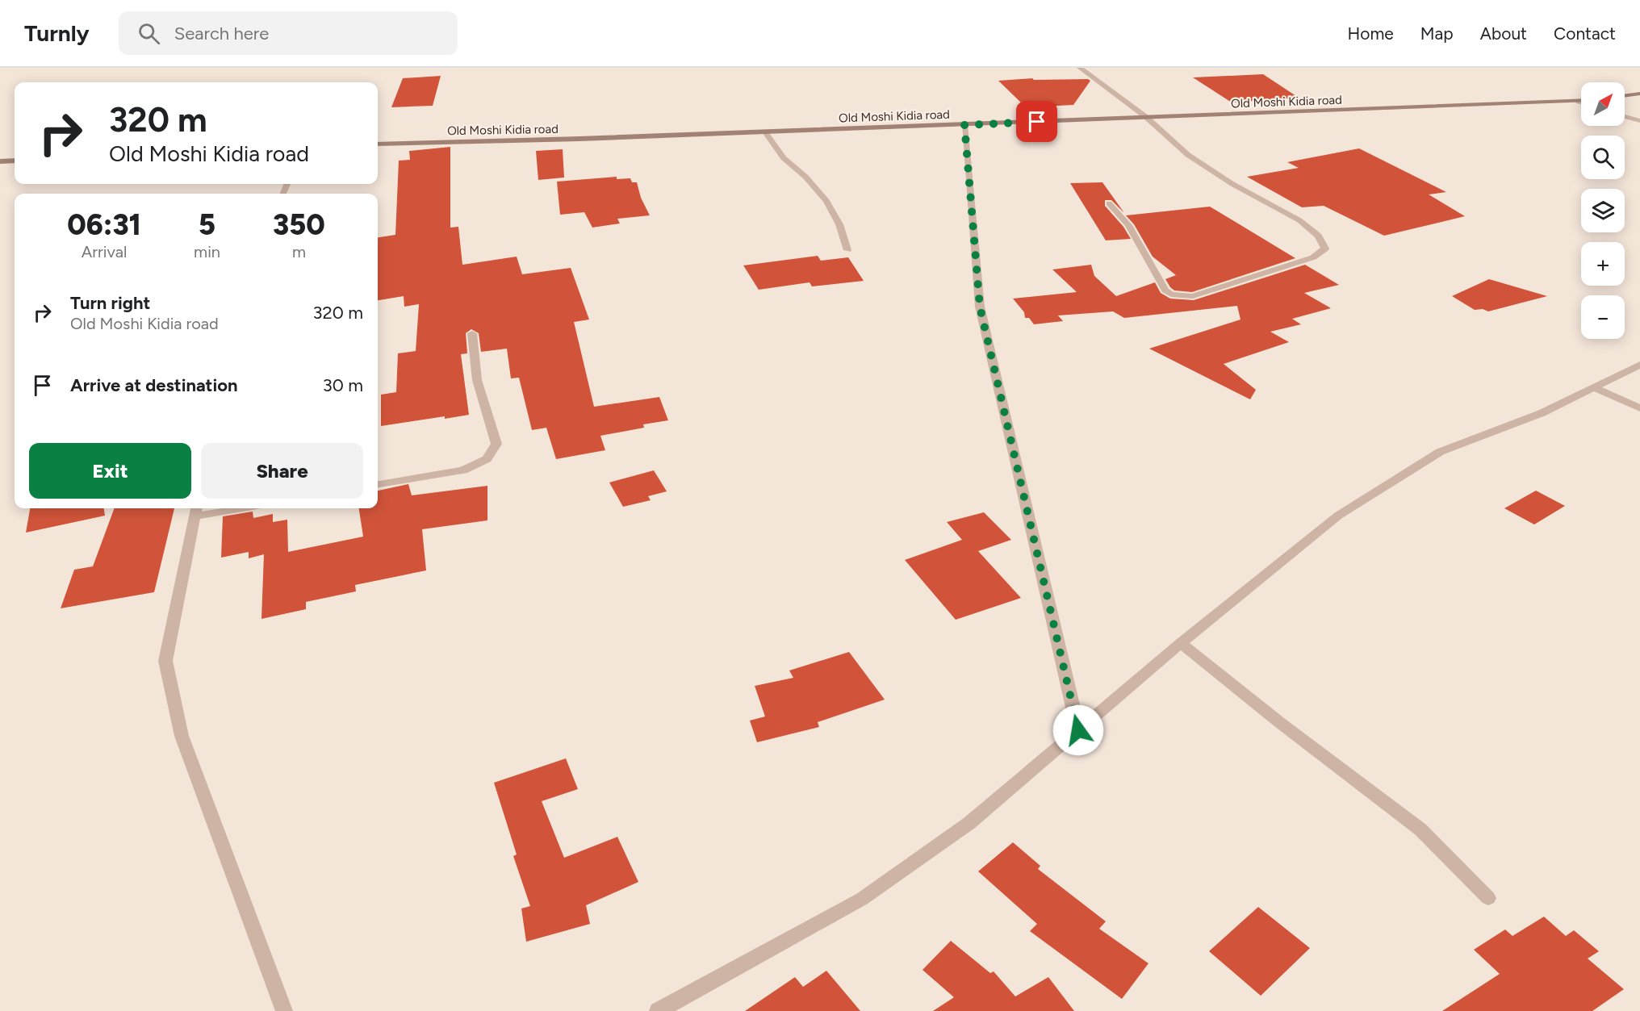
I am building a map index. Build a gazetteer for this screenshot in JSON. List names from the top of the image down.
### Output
{
  "streets": {
    "street": ["Old Moshi Kidia road"]
  },
  "north": "top right",
  "page": {
    "header": "Turnly",
    "search": "Search here",
    "nav": [
      "Home",
      "Map",
      "About",
      "Contact"
    ],
    "map_buttons": ["+", "−"],
    "turn": ["320 m", "Old Moshi Kidia road"],
    "eta": [
      "06:31",
      "Arrival",
      "5",
      "min",
      "350",
      "m"
    ],
    "list": [
      {
        "name": "Turn right",
        "note": "Old Moshi Kidia road",
        "value": "320 m"
      },
      {
        "name": "Arrive at destination",
        "value": "30 m"
      }
    ],
    "buttons": ["Exit", "Share"]
  }
}
